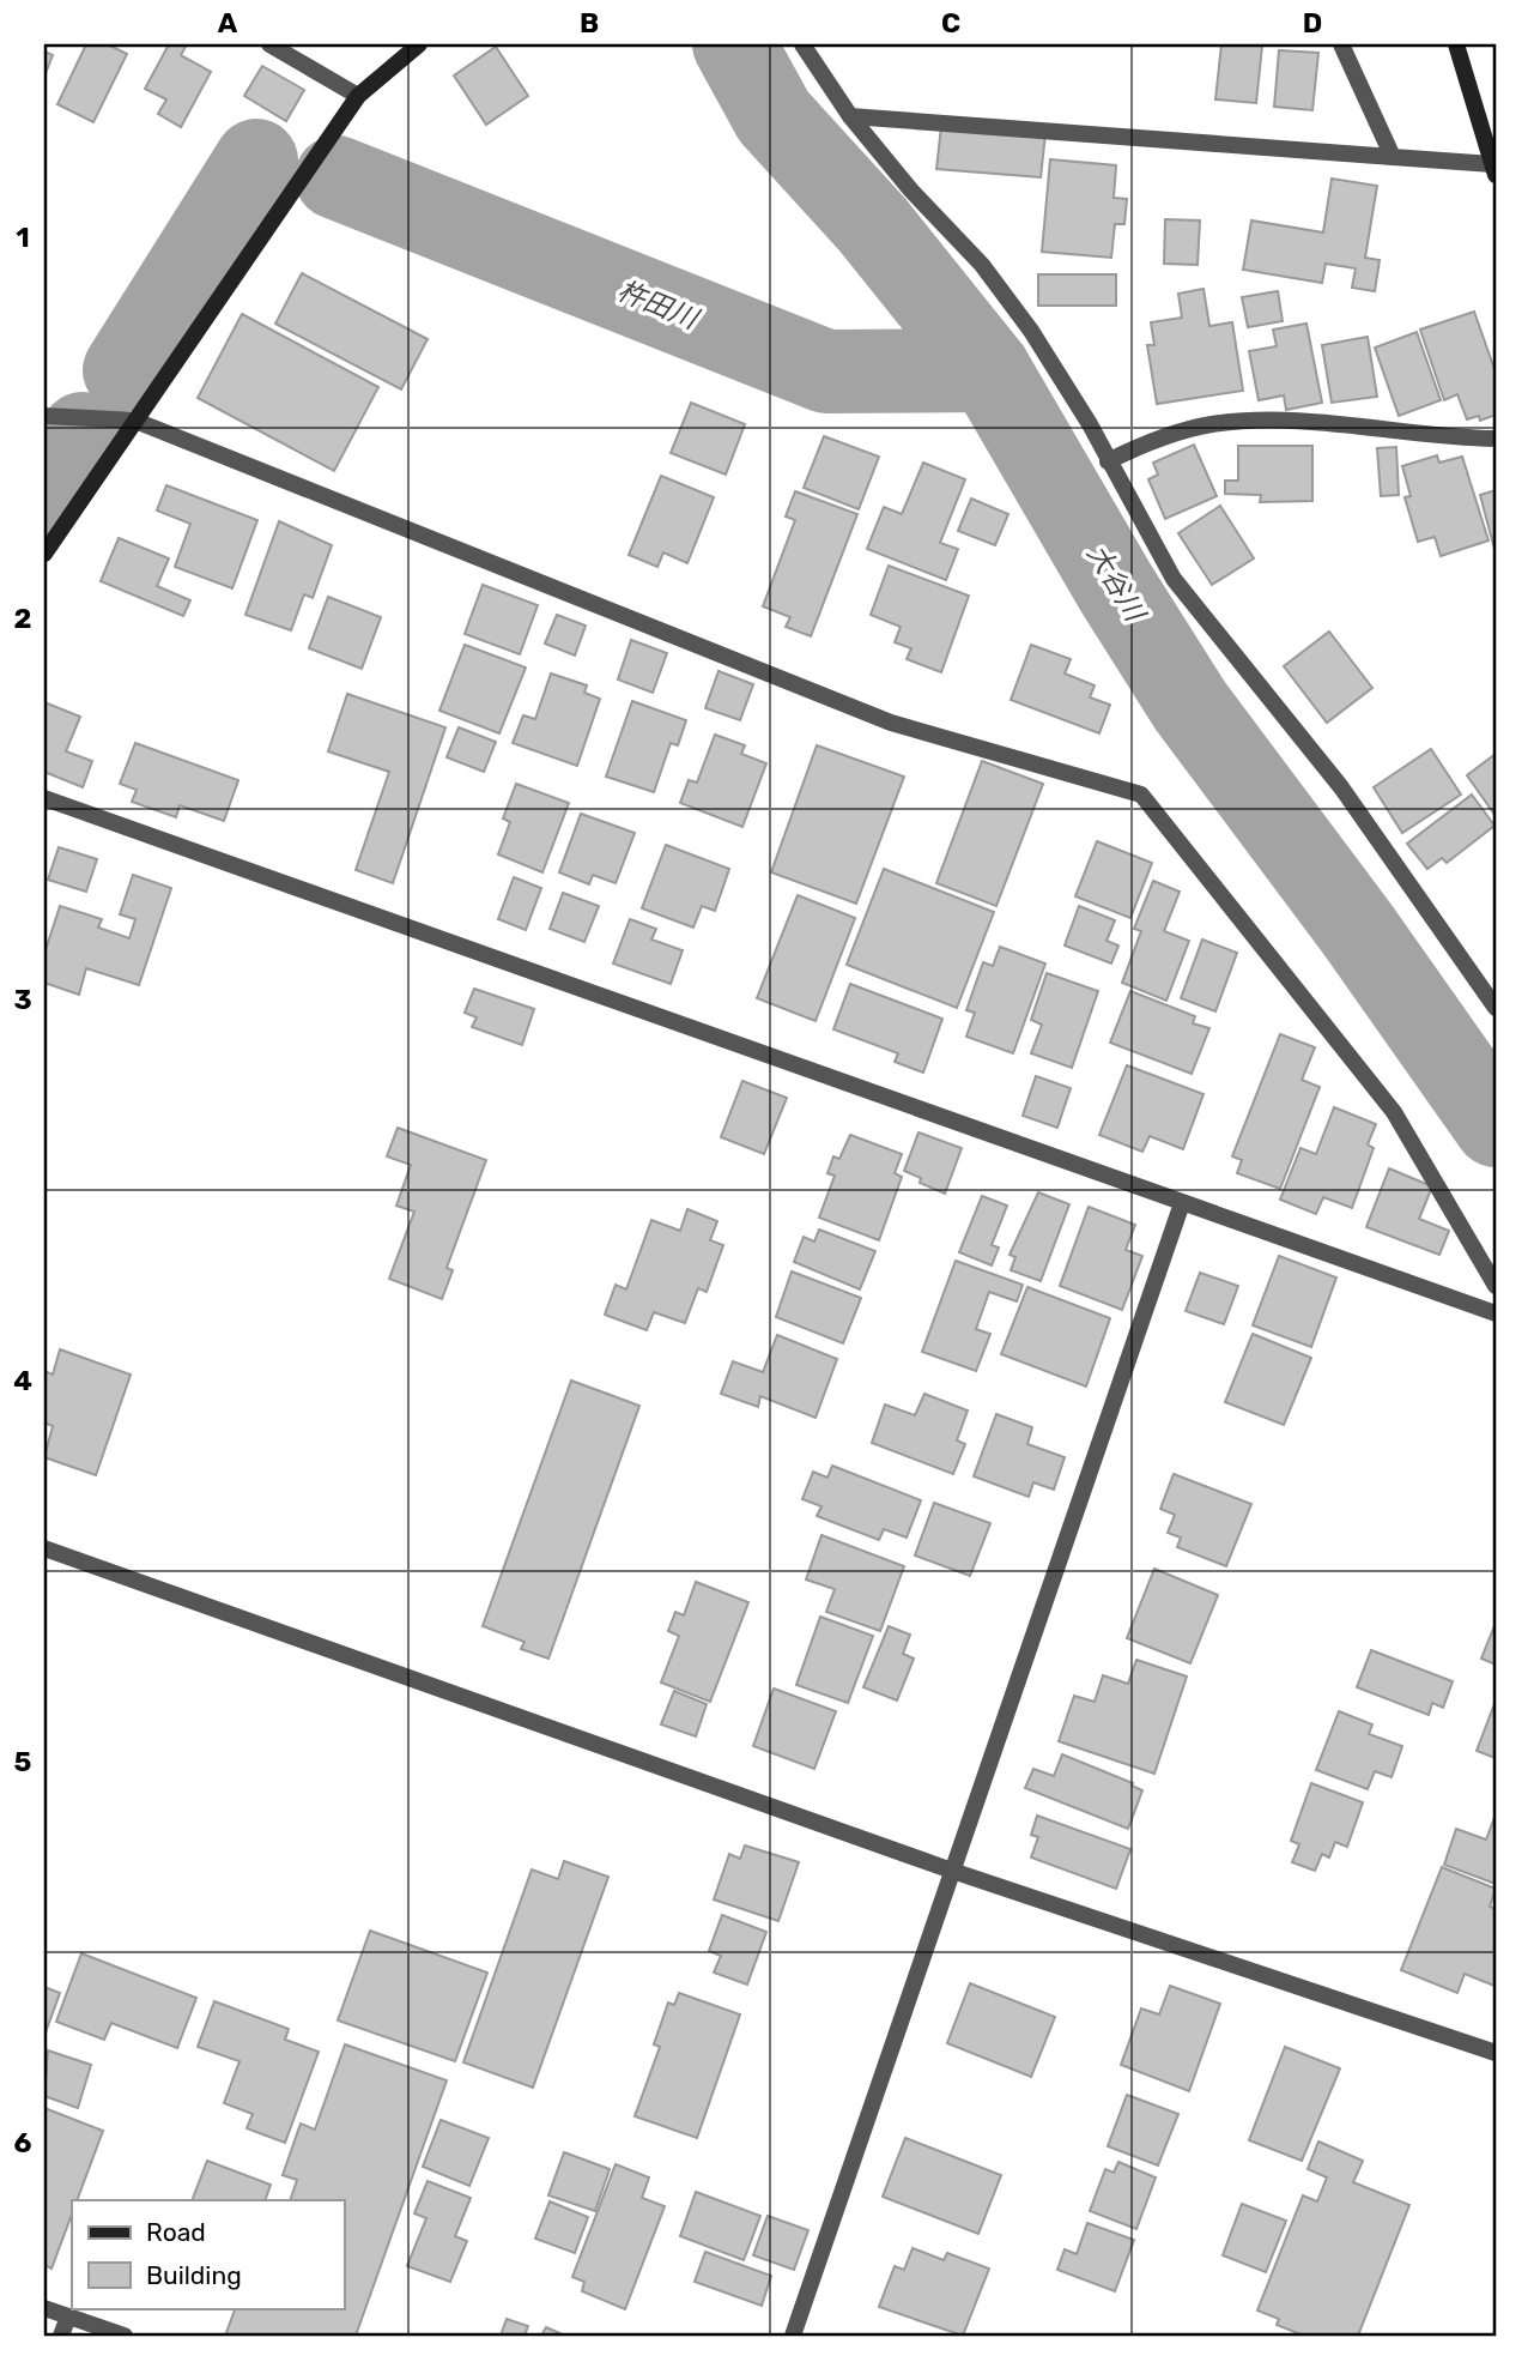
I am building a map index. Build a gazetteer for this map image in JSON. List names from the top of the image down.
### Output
{
  "water": ["杵田川", "大谷川"],
  "legend": ["Road", "Building"],
  "grid": {
    "columns": [
      "A",
      "B",
      "C",
      "D"
    ],
    "rows": [
      "1",
      "2",
      "3",
      "4",
      "5",
      "6"
    ]
  }
}
